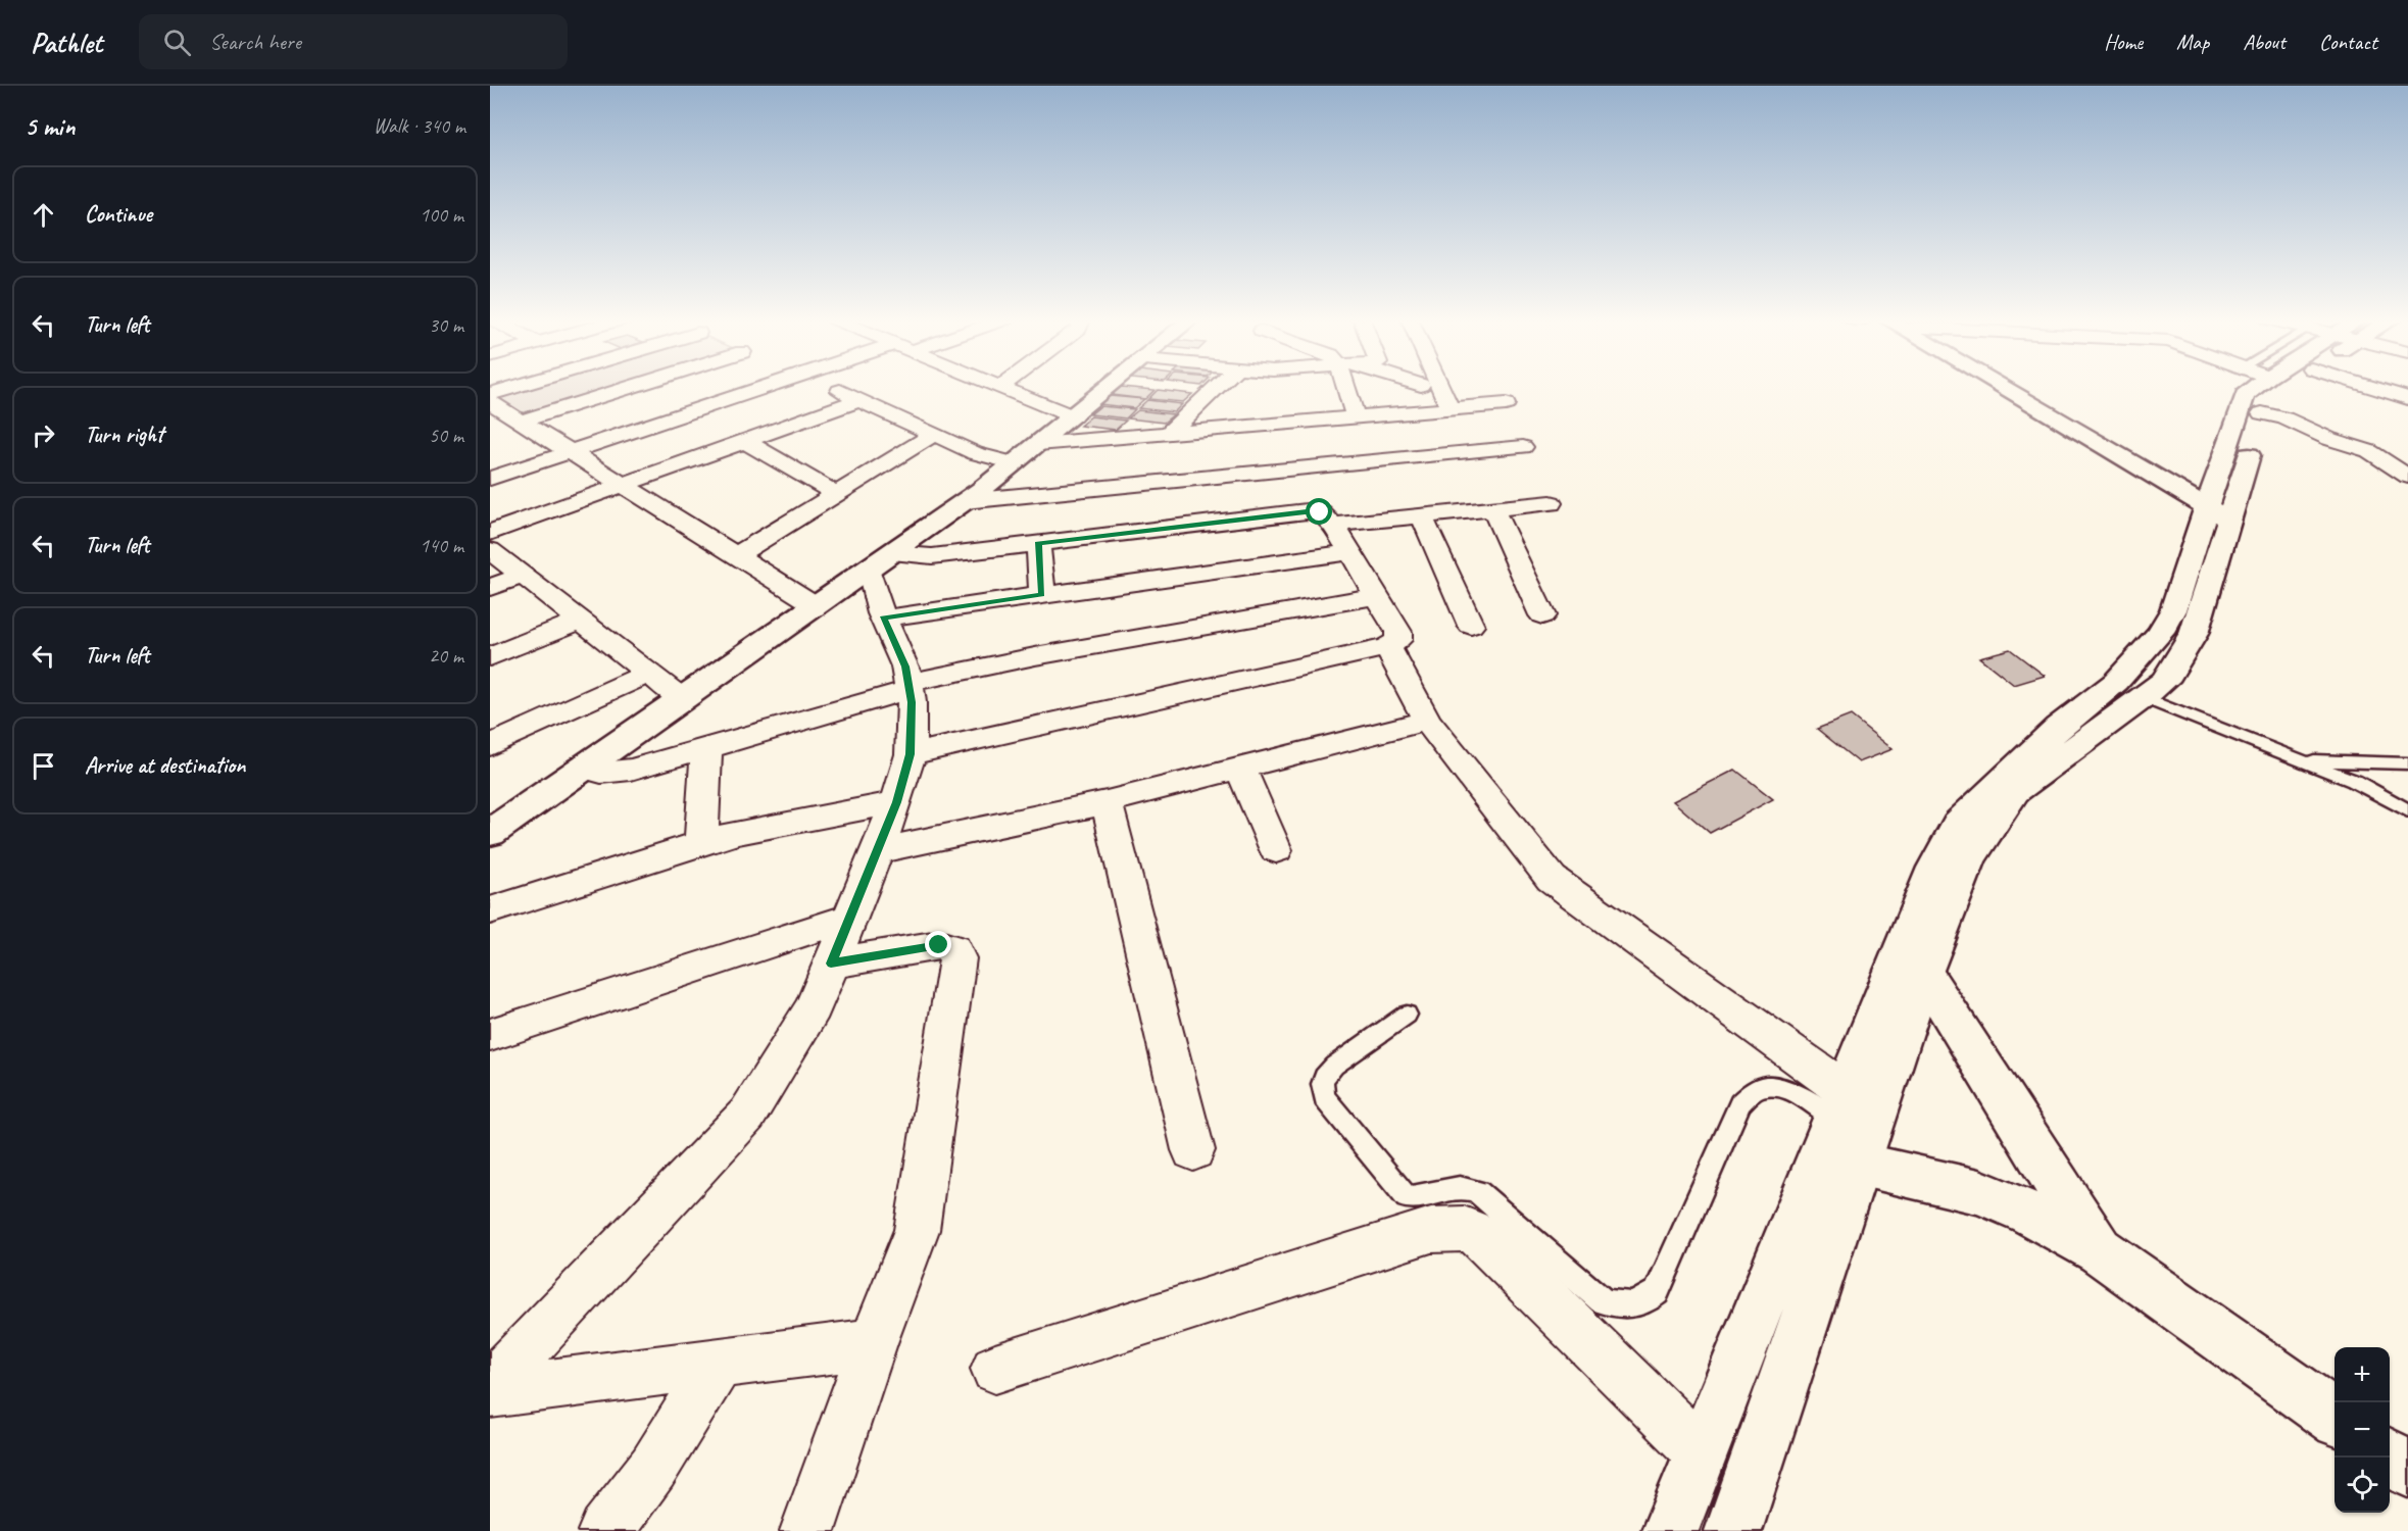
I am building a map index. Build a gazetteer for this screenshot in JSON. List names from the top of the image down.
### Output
{
  "page": {
    "header": "Pathlet",
    "search": "Search here",
    "nav": [
      "Home",
      "Map",
      "About",
      "Contact"
    ],
    "heading": ["5 min", "Walk · 340 m"],
    "list": [
      ["Continue", "100 m"],
      ["Turn left", "30 m"],
      ["Turn right", "50 m"],
      ["Turn left", "140 m"],
      ["Turn left", "20 m"],
      "Arrive at destination"
    ],
    "map_buttons": ["+", "−"]
  }
}
